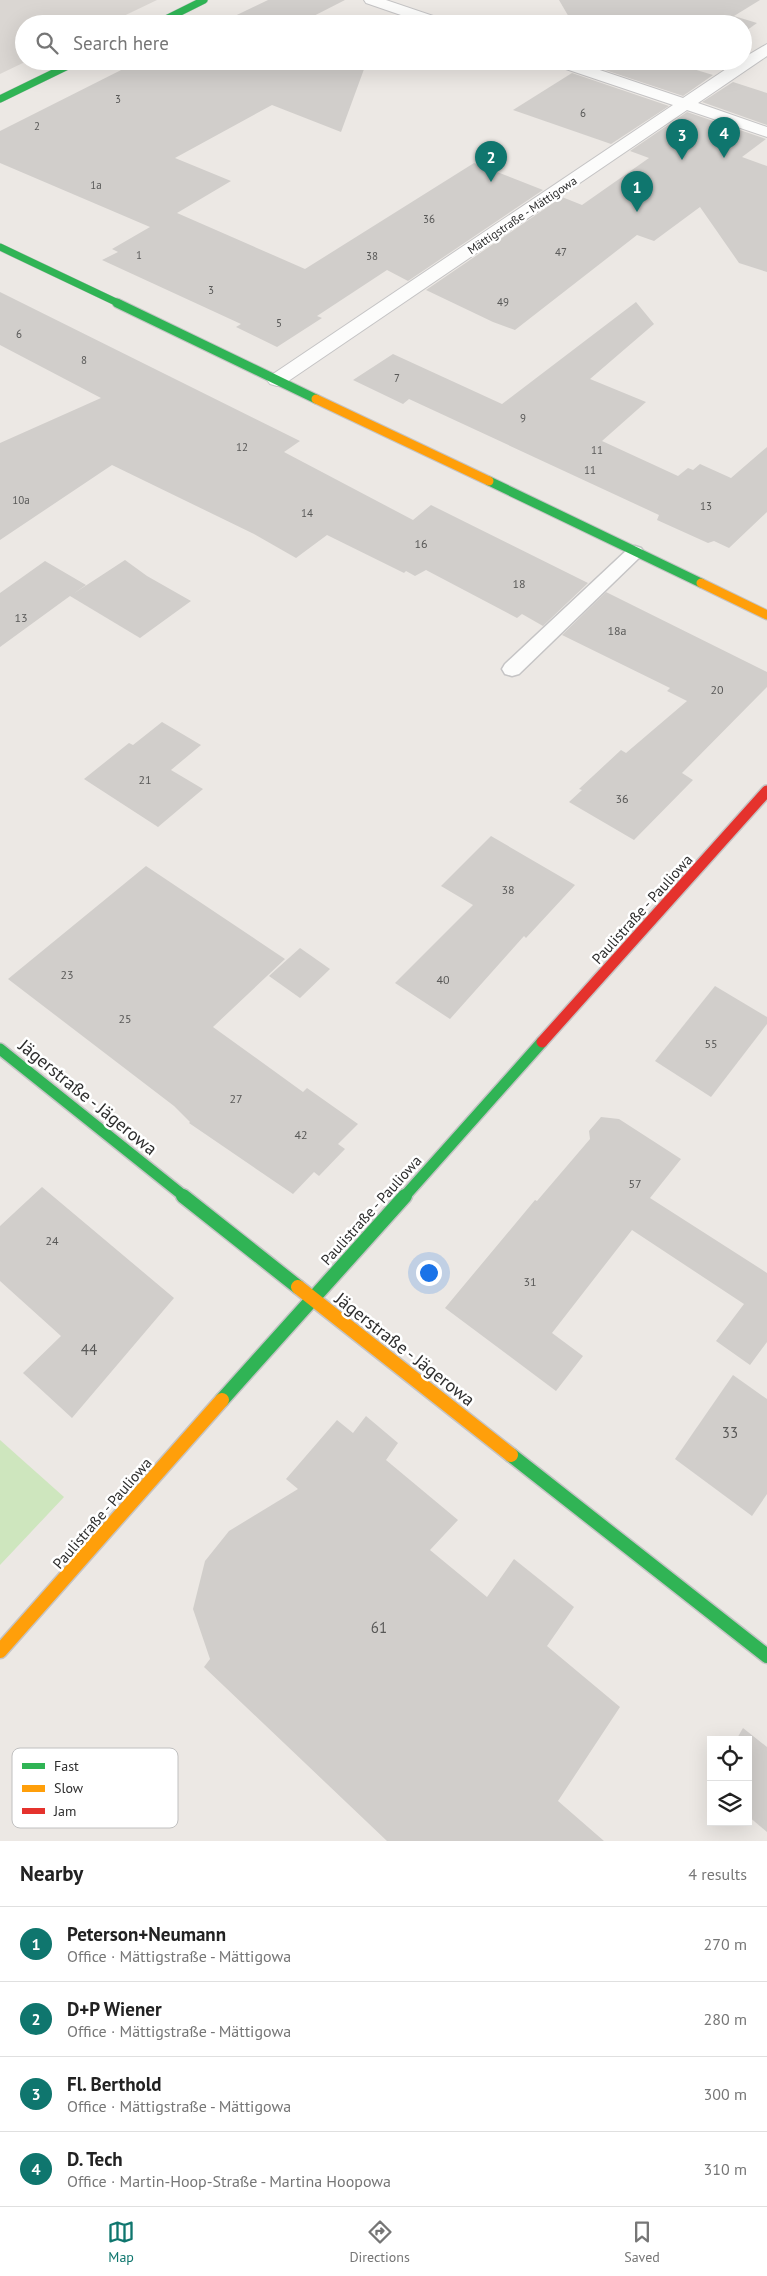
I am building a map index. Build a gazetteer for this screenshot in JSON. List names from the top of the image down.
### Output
{
  "streets": {
    "street": ["Mättigstraße - Mättigowa", "Paulistraße - Pauliowa", "Jägerstraße - Jägerowa"]
  },
  "crossings": [
    ["Paulistraße - Pauliowa", "Jägerstraße - Jägerowa"]
  ],
  "house_numbers": [
    "3",
    "6",
    "2",
    "1a",
    "36",
    "47",
    "1",
    "38",
    "3",
    "49",
    "5",
    "6",
    "8",
    "7",
    "9",
    "12",
    "11",
    "11",
    "10a",
    "13",
    "14",
    "16",
    "18",
    "13",
    "18a",
    "20",
    "21",
    "36",
    "38",
    "23",
    "40",
    "25",
    "55",
    "27",
    "42",
    "57",
    "24",
    "31",
    "44",
    "33",
    "61"
  ],
  "legend": ["Fast", "Slow", "Jam"],
  "page": {
    "search": "Search here",
    "pins": [
      "4",
      "3",
      "2",
      "1"
    ],
    "heading": ["Nearby", "4 results"],
    "list": [
      {
        "mark": "1",
        "name": "Peterson+Neumann",
        "note": "Office · Mättigstraße - Mättigowa",
        "value": "270 m"
      },
      {
        "mark": "2",
        "name": "D+P Wiener",
        "note": "Office · Mättigstraße - Mättigowa",
        "value": "280 m"
      },
      {
        "mark": "3",
        "name": "Fl. Berthold",
        "note": "Office · Mättigstraße - Mättigowa",
        "value": "300 m"
      },
      {
        "mark": "4",
        "name": "D. Tech",
        "note": "Office · Martin-Hoop-Straße - Martina Hoopowa",
        "value": "310 m"
      }
    ],
    "nav": ["Map", "Directions", "Saved"]
  }
}
